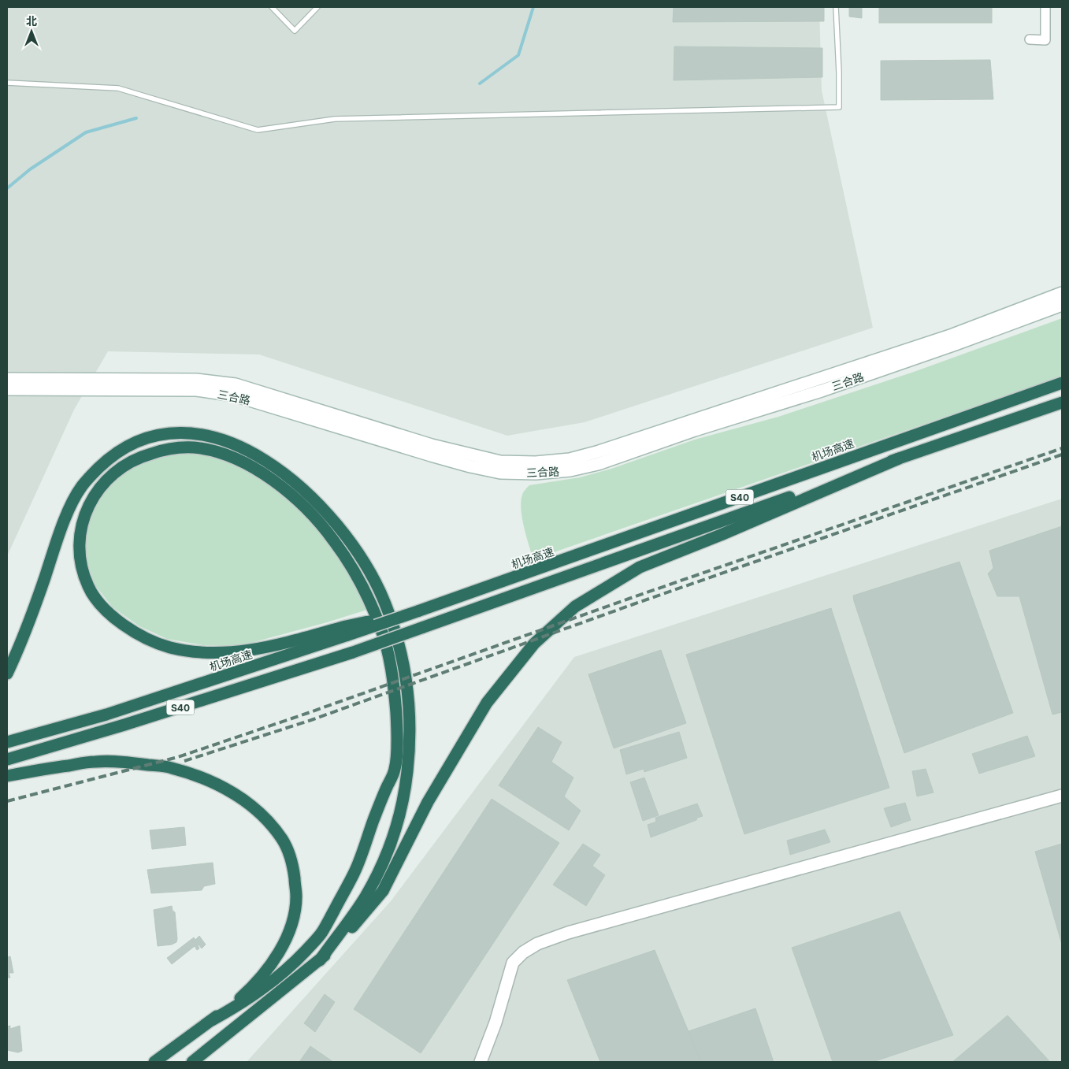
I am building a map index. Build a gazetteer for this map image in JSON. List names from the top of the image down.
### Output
{
  "streets": {
    "highway": ["机场高速", "S40"],
    "main road": ["三合路"]
  },
  "north": "top"
}
